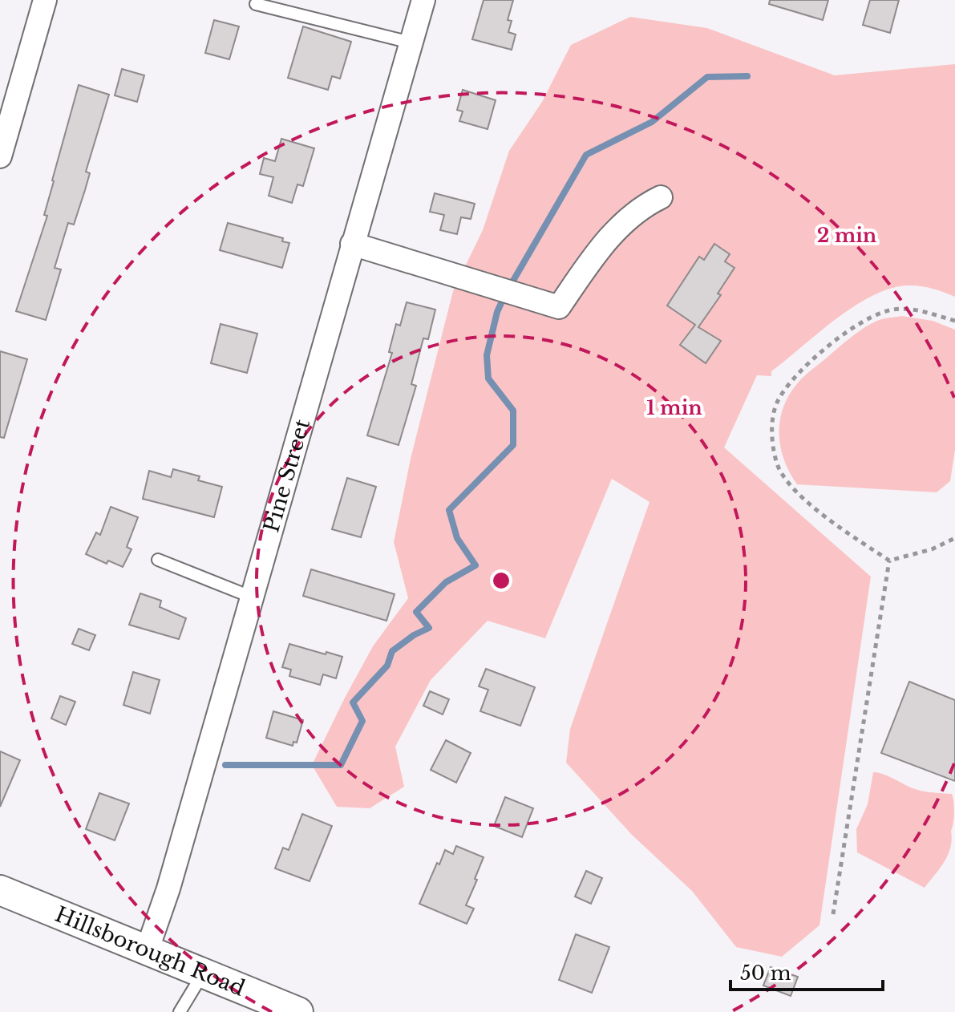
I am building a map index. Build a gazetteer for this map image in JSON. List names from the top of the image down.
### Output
{
  "streets": {
    "street": ["Pine Street", "Hillsborough Road"]
  },
  "crossings": [
    ["Pine Street", "Hillsborough Road"]
  ],
  "scale_bar": "50 m",
  "rings": ["2 min", "1 min"]
}
